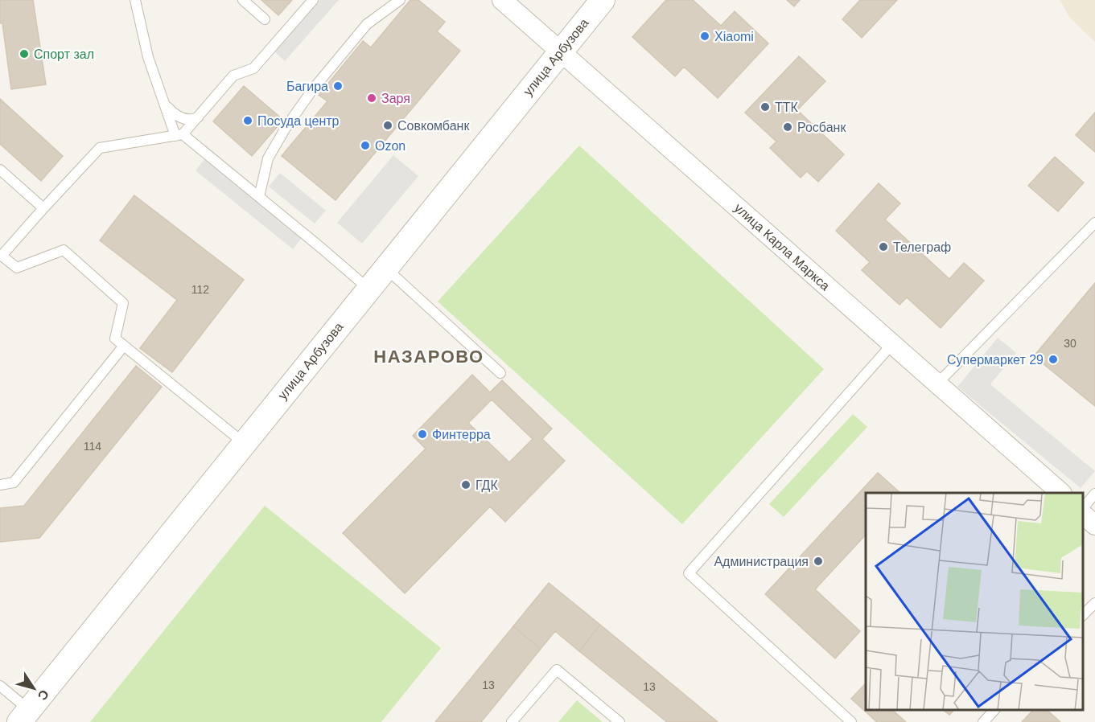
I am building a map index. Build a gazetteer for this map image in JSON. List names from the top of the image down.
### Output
{
  "streets": {
    "street": ["улица Арбузова", "улица Карла Маркса"]
  },
  "crossings": [
    ["улица Арбузова", "улица Карла Маркса"]
  ],
  "districts": ["НАЗАРОВО"],
  "places": [
    "Xiaomi",
    "Спорт зал",
    "Багира",
    "Заря",
    "ТТК",
    "Посуда центр",
    "Совкомбанк",
    "Росбанк",
    "Ozon",
    "Телеграф",
    "Супермаркет 29",
    "Финтерра",
    "ГДК",
    "Администрация"
  ],
  "house_numbers": [
    "112",
    "30",
    "114",
    "13",
    "13"
  ],
  "north": "bottom right"
}
